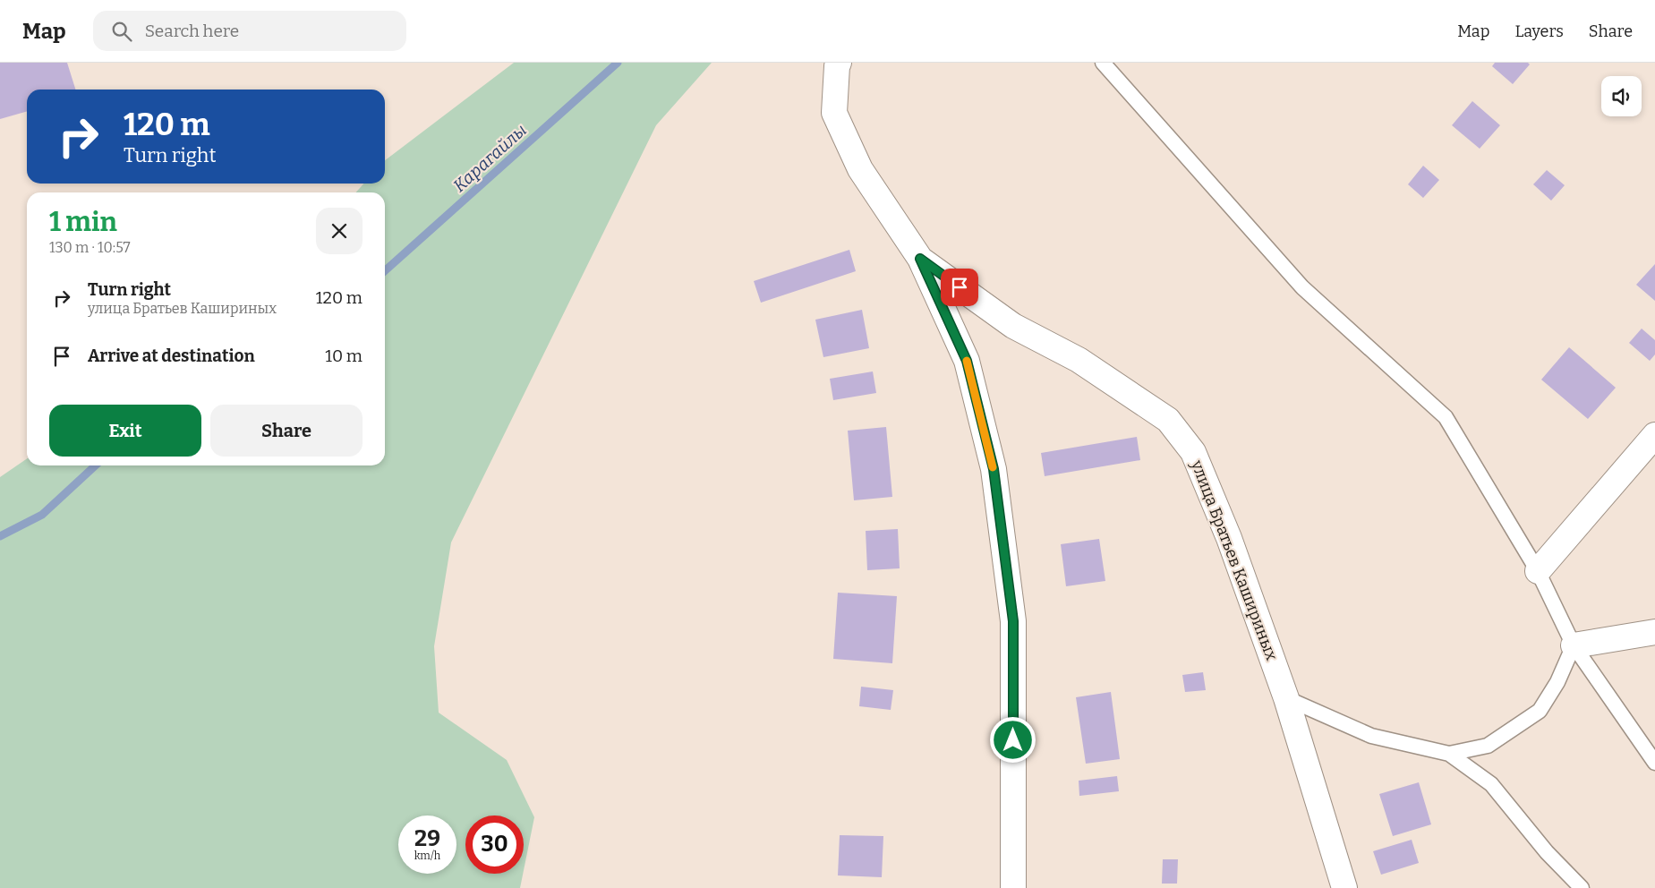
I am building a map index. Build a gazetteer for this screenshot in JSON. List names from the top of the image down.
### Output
{
  "streets": {
    "street": ["улица Братьев Кашириных"]
  },
  "water": ["Карагайлы"],
  "page": {
    "header": "Map",
    "search": "Search here",
    "nav": ["Map", "Layers", "Share"],
    "turn": ["120 m", "Turn right"],
    "heading": ["1 min", "130 m · 10:57"],
    "list": [
      {
        "name": "Turn right",
        "note": "улица Братьев Кашириных",
        "value": "120 m"
      },
      {
        "name": "Arrive at destination",
        "value": "10 m"
      }
    ],
    "buttons": ["Exit", "Share"],
    "speed": "29 km/h",
    "limit": "30"
  }
}
